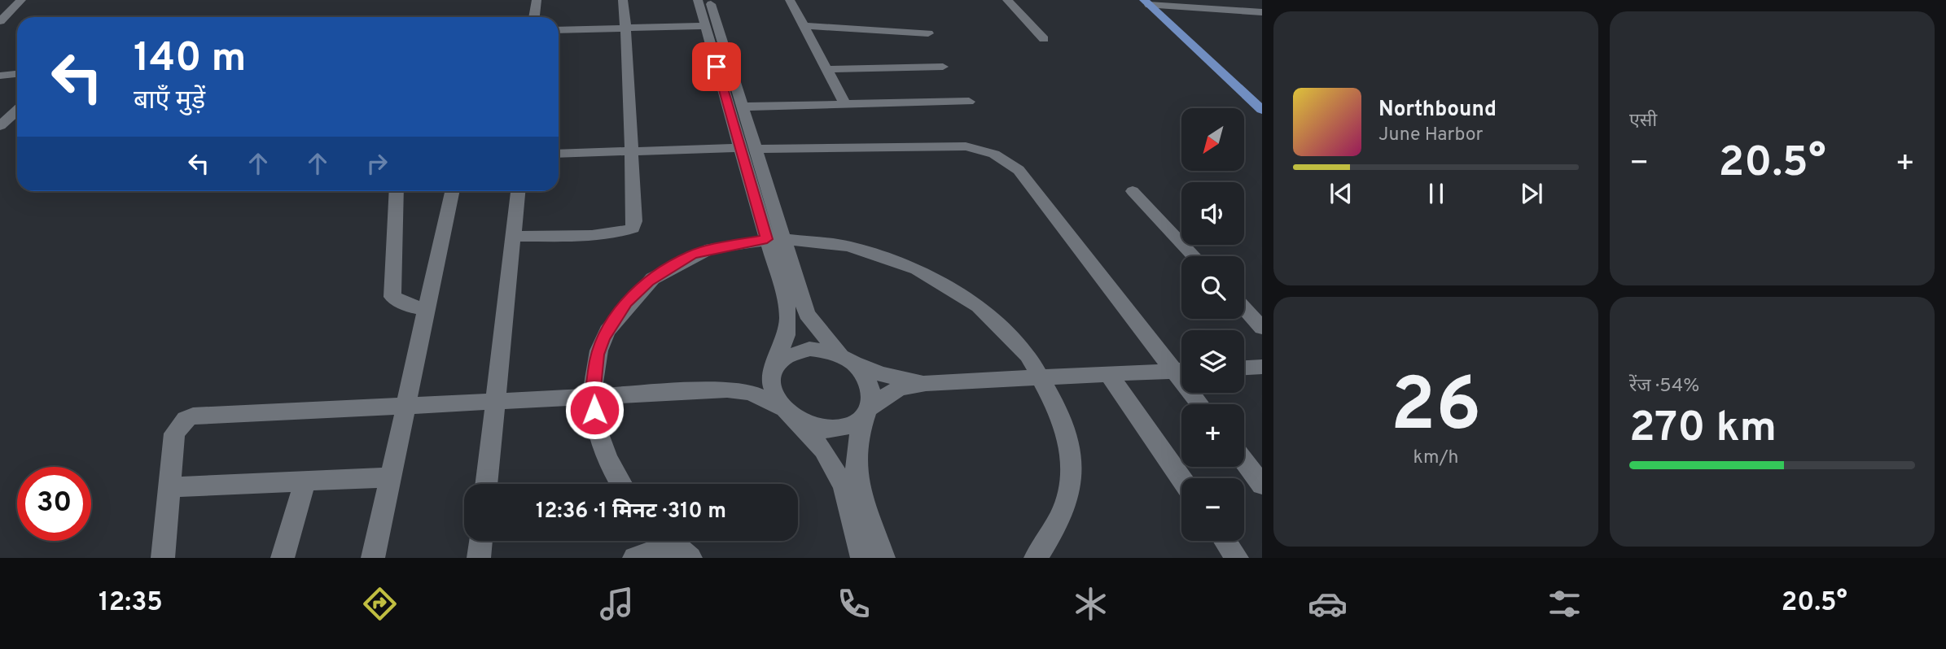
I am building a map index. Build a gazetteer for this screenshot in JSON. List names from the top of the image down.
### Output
{
  "north": "bottom left",
  "page": {
    "tile": [
      "एसी",
      ["26", "km/h"],
      ["रेंज · 54%", "270 km"]
    ],
    "turn": ["140 m", "बाएँ मुड़ें"],
    "song": ["Northbound", "June Harbor"],
    "map_buttons": ["+", "−"],
    "heat": ["−", "20.5°", "+"],
    "limit": "30",
    "trip": "12:36 · 1 मिनट · 310 m",
    "tabs": ["12:35", "20.5°"]
  }
}
